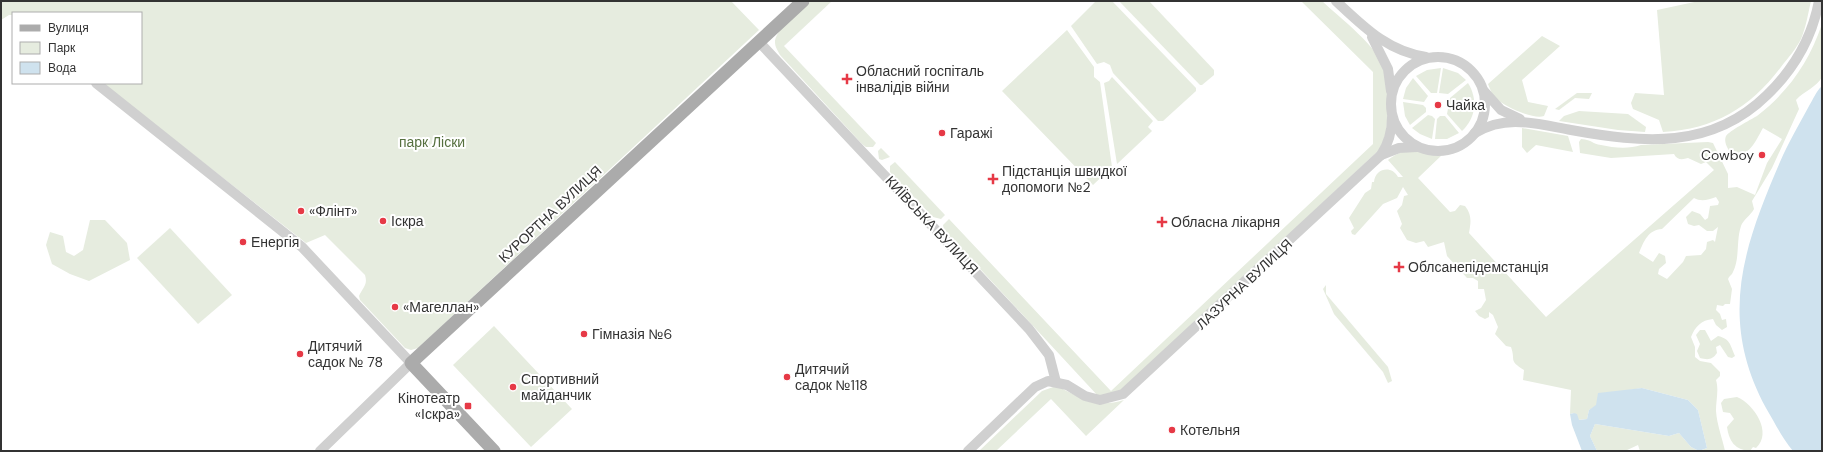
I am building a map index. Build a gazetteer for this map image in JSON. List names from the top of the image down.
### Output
{
  "streets": {
    "main road": ["КУРОРТНА ВУЛИЦЯ"],
    "street": ["КИЇВСЬКА ВУЛИЦЯ", "ЛАЗУРНА ВУЛИЦЯ"]
  },
  "crossings": [
    ["КУРОРТНА ВУЛИЦЯ", "КИЇВСЬКА ВУЛИЦЯ"],
    ["КИЇВСЬКА ВУЛИЦЯ", "ЛАЗУРНА ВУЛИЦЯ"]
  ],
  "parks": ["парк Ліски"],
  "places": {
    "health": [
      "Обласний госпіталь інвалідів війни",
      "Підстанція швидкої допомоги №2",
      "Обласна лікарня",
      "Облсанепідемстанція"
    ],
    "other": [
      "Чайка",
      "Гаражі",
      "Cowboy",
      "«Флінт»",
      "Іскра",
      "Енергія",
      "«Магеллан»",
      "Гімназія №6",
      "Дитячий садок № 78",
      "Дитячий садок №118",
      "Спортивний майданчик",
      "Котельня"
    ],
    "transit": ["Кінотеатр «Іскра»"]
  },
  "legend": ["Вулиця", "Парк", "Вода"]
}
